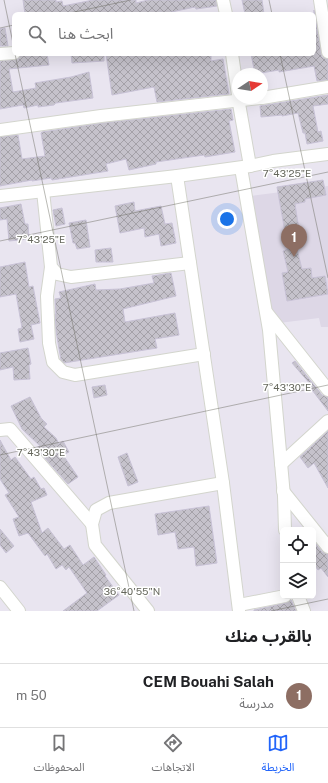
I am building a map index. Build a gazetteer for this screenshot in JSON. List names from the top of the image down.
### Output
{
  "north": "right",
  "page": {
    "search": "ابحث هنا",
    "pins": "1",
    "heading": "بالقرب منك",
    "list": [
      {
        "mark": "1",
        "name": "CEM Bouahi Salah",
        "note": "مدرسة",
        "value": "50 m"
      }
    ],
    "nav": ["الخريطة", "الاتجاهات", "المحفوظات"]
  },
  "coordinates": ["7°43'25\"E", "7°43'30\"E", "36°40'55\"N"]
}
